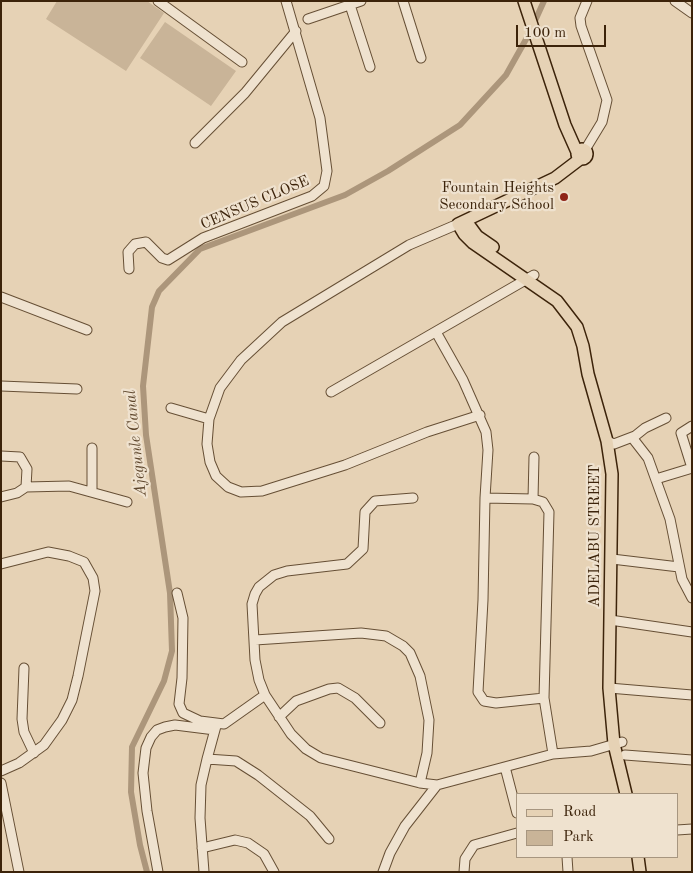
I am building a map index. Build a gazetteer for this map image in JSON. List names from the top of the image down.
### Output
{
  "streets": {
    "main road": ["ADELABU STREET"],
    "street": ["CENSUS CLOSE"]
  },
  "water": ["Ajegunle Canal"],
  "places": ["Fountain Heights Secondary School"],
  "legend": ["Road", "Park"],
  "scale_bar": "100 m"
}
